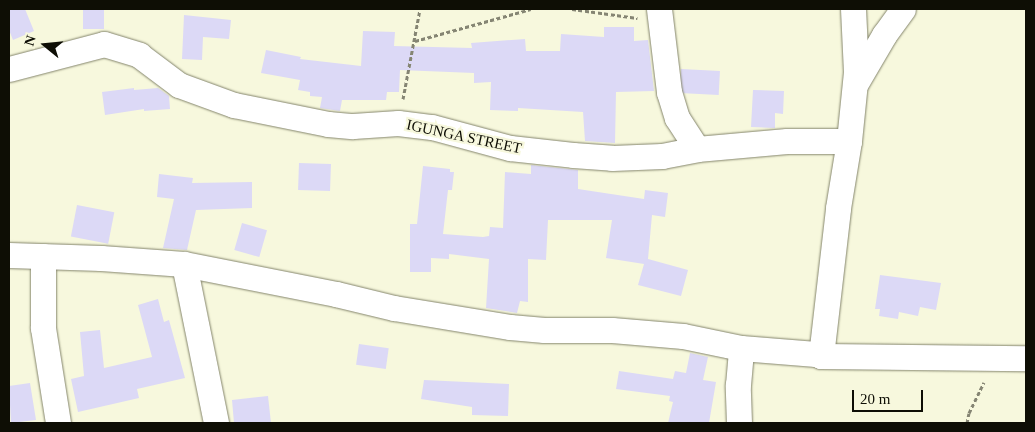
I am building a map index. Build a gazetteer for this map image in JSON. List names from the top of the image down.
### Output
{
  "streets": {
    "street": ["IGUNGA STREET"]
  },
  "scale_bar": "20 m",
  "north": "left"
}
